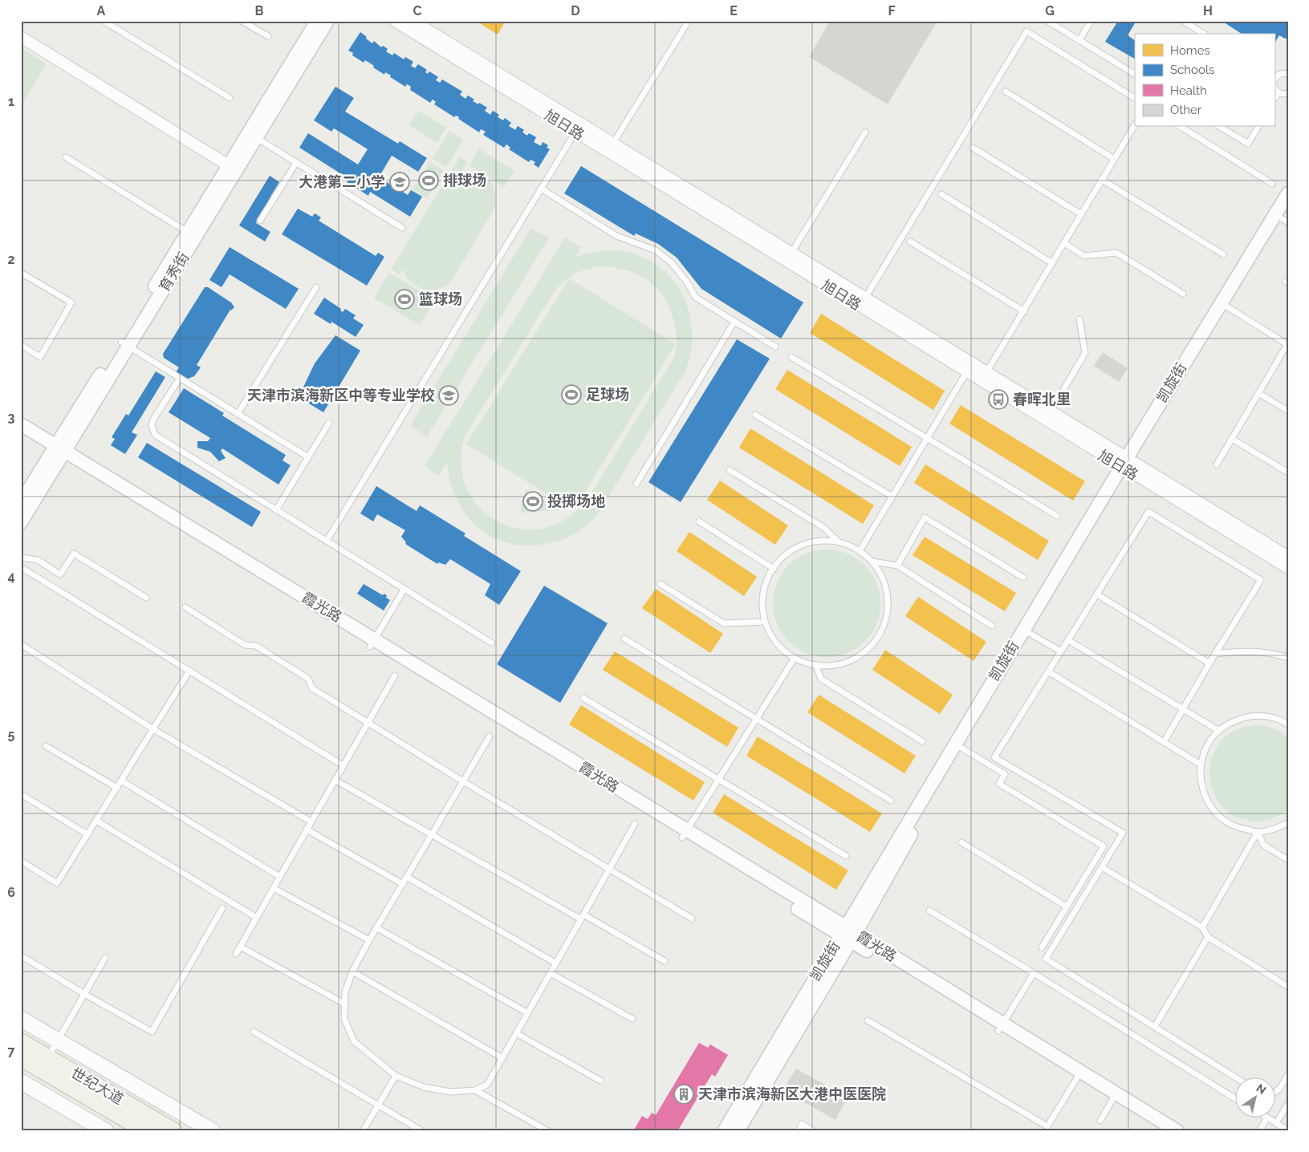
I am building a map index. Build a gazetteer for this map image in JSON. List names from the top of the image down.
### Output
{
  "streets": {
    "main road": ["世纪大道"],
    "street": [
      "旭日路",
      "育秀街",
      "凯旋街",
      "霞光路"
    ]
  },
  "crossings": [
    ["旭日路", "凯旋街"],
    ["育秀街", "霞光路"],
    ["凯旋街", "霞光路"]
  ],
  "places": {
    "sports": [
      "排球场",
      "篮球场",
      "足球场",
      "投掷场地"
    ],
    "school or university": ["大港第二小学", "天津市滨海新区中等专业学校"],
    "bus stop": ["春晖北里"],
    "building": ["天津市滨海新区大港中医医院"]
  },
  "legend": [
    "Homes",
    "Schools",
    "Health",
    "Other"
  ],
  "north": "top right",
  "grid": {
    "columns": [
      "A",
      "B",
      "C",
      "D",
      "E",
      "F",
      "G",
      "H"
    ],
    "rows": [
      "1",
      "2",
      "3",
      "4",
      "5",
      "6",
      "7"
    ]
  }
}
